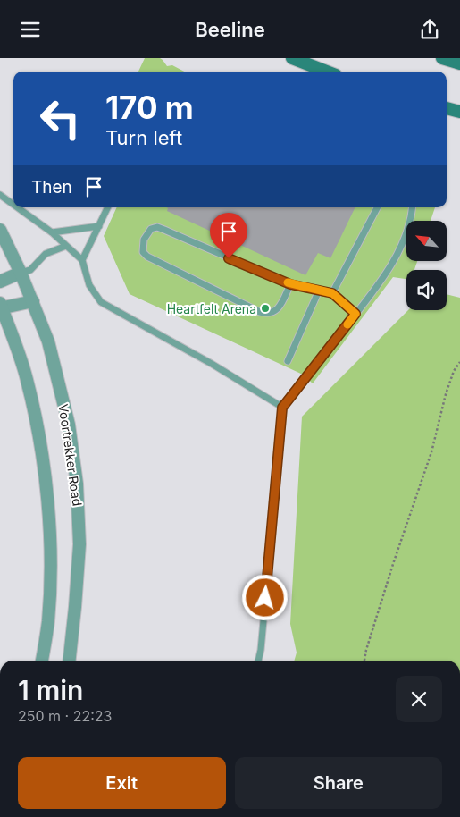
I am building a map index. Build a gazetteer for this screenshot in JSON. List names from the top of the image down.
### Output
{
  "streets": {
    "street": ["Voortrekker Road"]
  },
  "places": ["Heartfelt Arena"],
  "north": "top left",
  "page": {
    "header": "Beeline",
    "turn": ["170 m", "Turn left"],
    "then": "Then",
    "heading": ["1 min", "250 m · 22:23"],
    "buttons": ["Exit", "Share"]
  }
}
